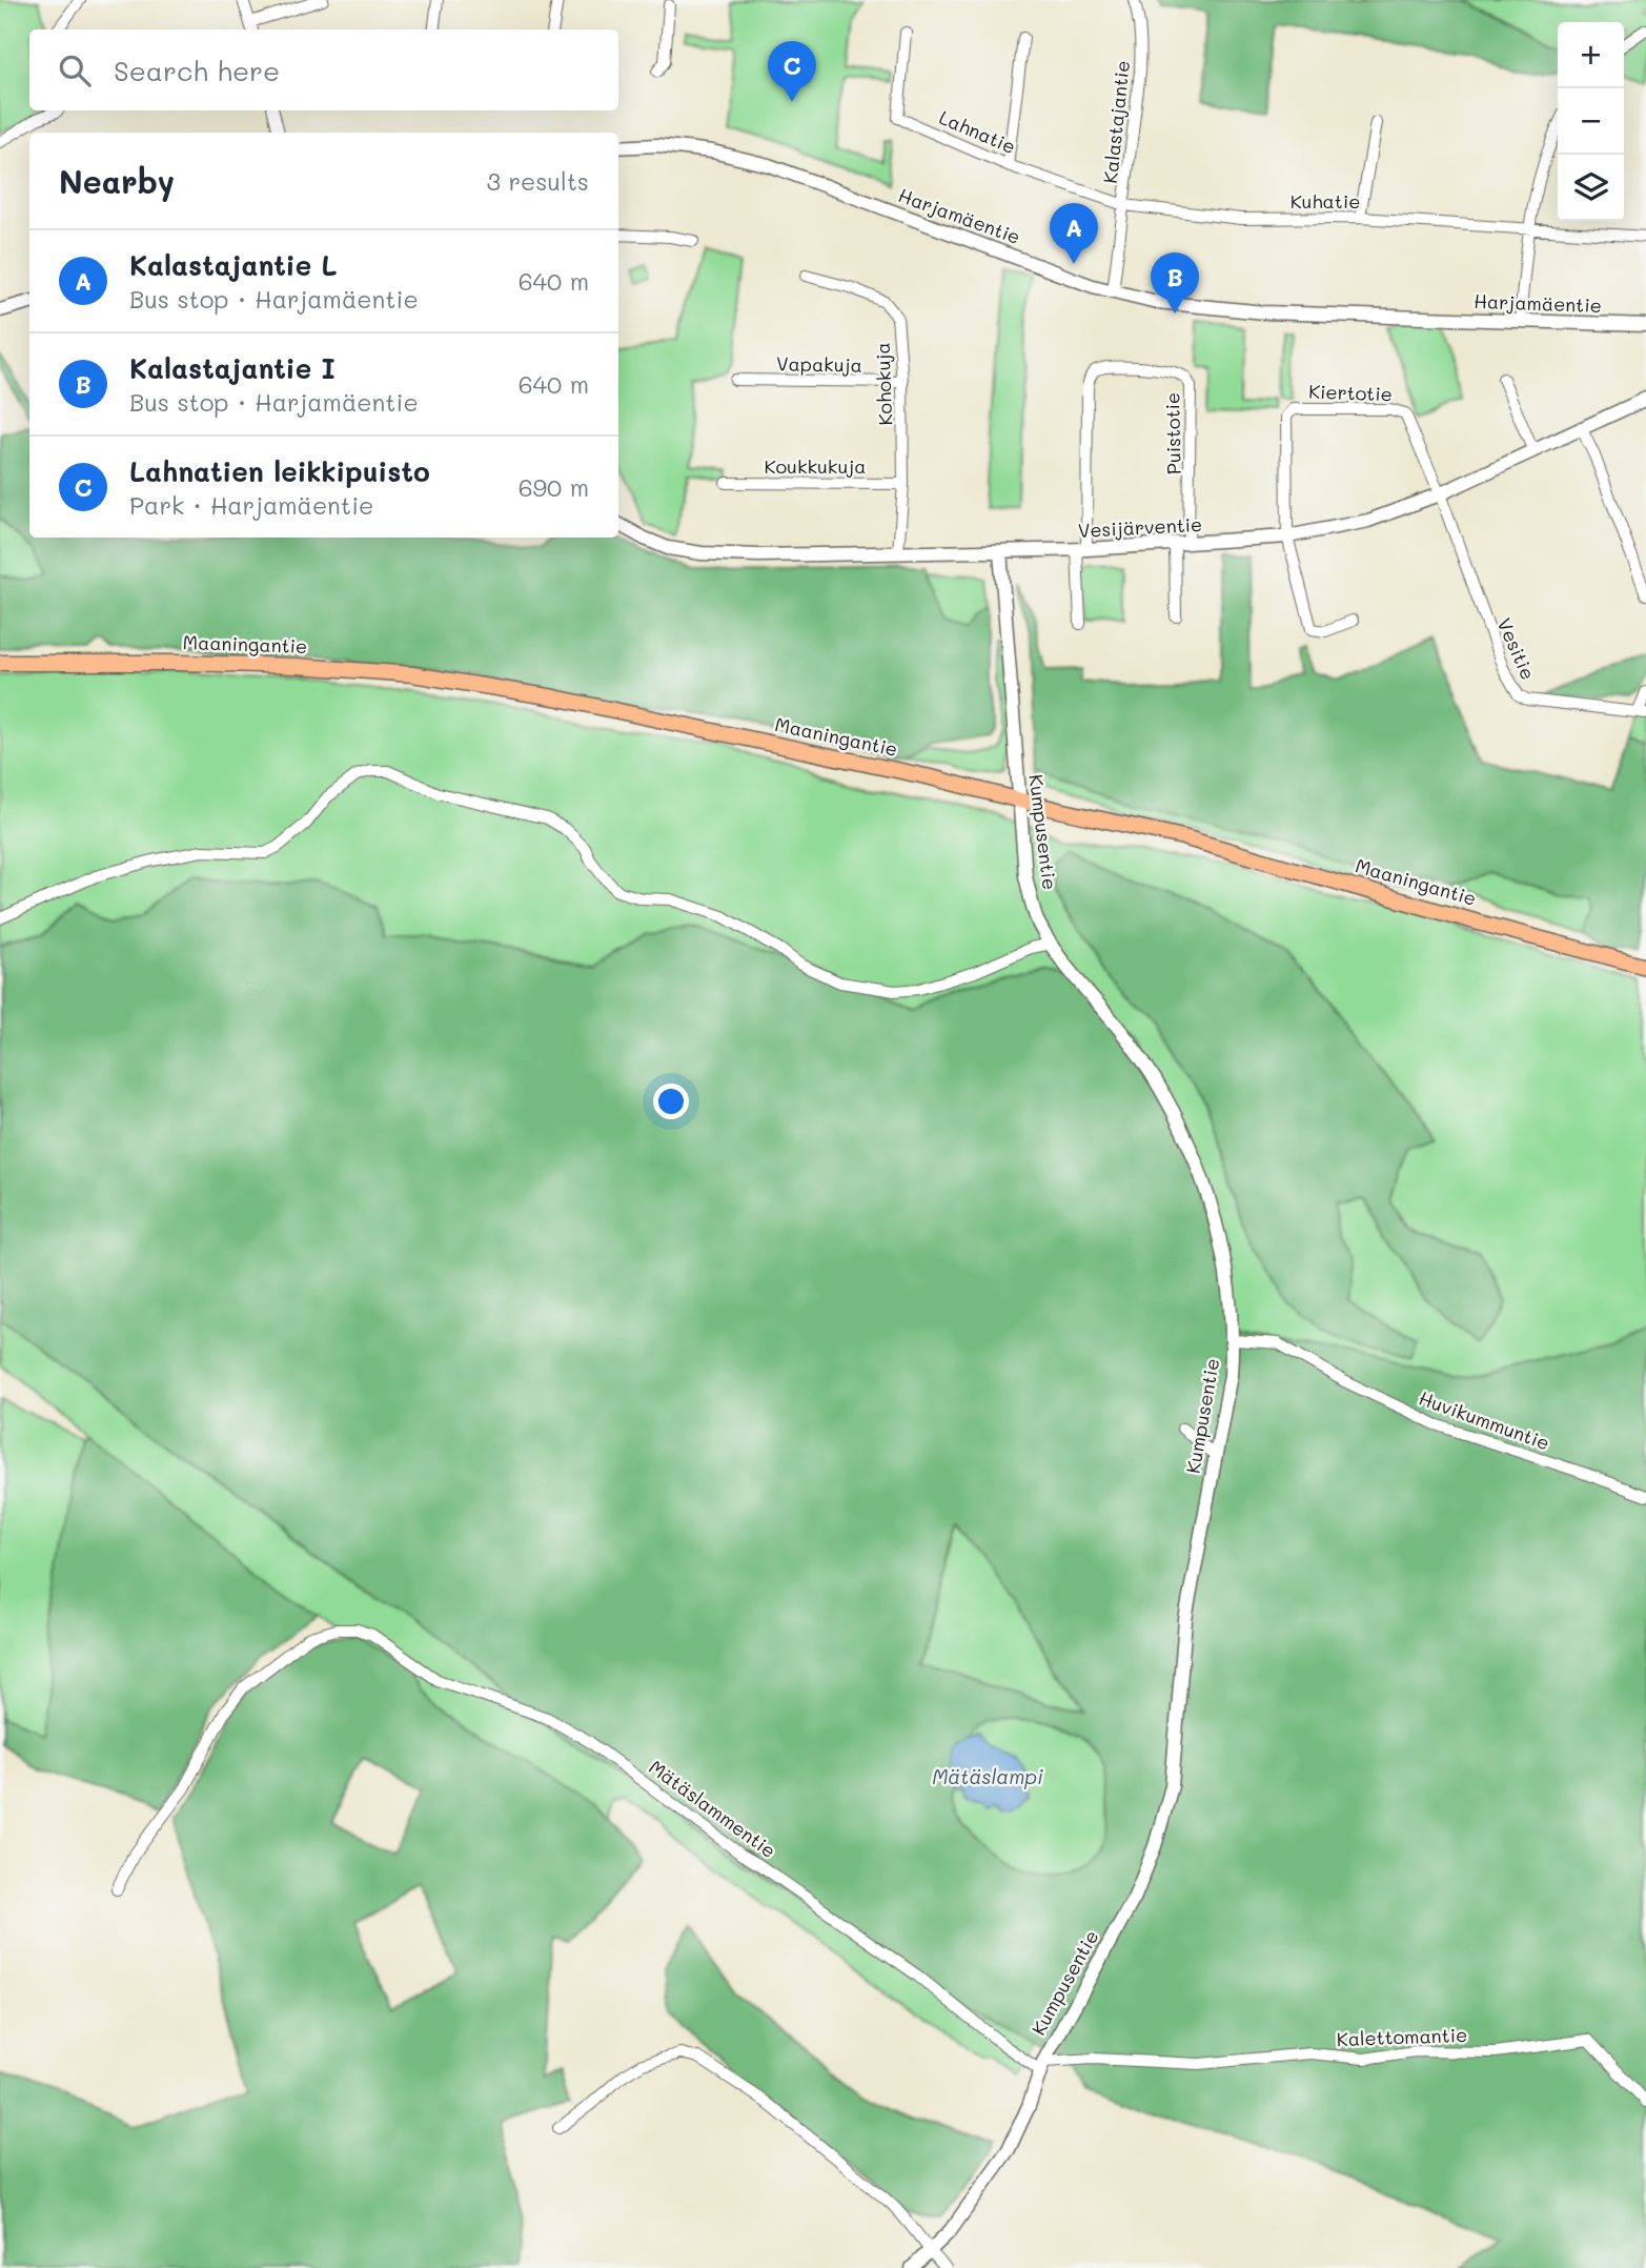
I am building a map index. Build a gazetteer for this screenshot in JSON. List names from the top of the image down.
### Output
{
  "streets": {
    "main road": ["Maaningantie"],
    "street": [
      "Kalastajantie",
      "Lahnatie",
      "Kuhatie",
      "Harjamäentie",
      "Vapakuja",
      "Kohokuja",
      "Kiertotie",
      "Puistotie",
      "Koukkukuja",
      "Vesijärventie",
      "Vesitie",
      "Kumpusentie",
      "Huvikummuntie",
      "Mätäslammentie",
      "Kalettomantie"
    ]
  },
  "crossings": [
    ["Kalastajantie", "Lahnatie"],
    ["Kalastajantie", "Kuhatie"],
    ["Kalastajantie", "Harjamäentie"],
    ["Lahnatie", "Kuhatie"],
    ["Vapakuja", "Kohokuja"],
    ["Kohokuja", "Koukkukuja"],
    ["Kohokuja", "Vesijärventie"],
    ["Kiertotie", "Vesijärventie"],
    ["Kiertotie", "Vesitie"],
    ["Puistotie", "Vesijärventie"],
    ["Vesijärventie", "Vesitie"],
    ["Vesijärventie", "Kumpusentie"],
    ["Maaningantie", "Kumpusentie"],
    ["Kumpusentie", "Huvikummuntie"],
    ["Kumpusentie", "Mätäslammentie"],
    ["Kumpusentie", "Kalettomantie"],
    ["Mätäslammentie", "Kalettomantie"]
  ],
  "water": ["Mätäslampi"],
  "page": {
    "map_buttons": ["+", "−"],
    "search": "Search here",
    "pins": ["C", "A", "B"],
    "heading": ["Nearby", "3 results"],
    "list": [
      {
        "mark": "A",
        "name": "Kalastajantie L",
        "note": "Bus stop · Harjamäentie",
        "value": "640 m"
      },
      {
        "mark": "B",
        "name": "Kalastajantie I",
        "note": "Bus stop · Harjamäentie",
        "value": "640 m"
      },
      {
        "mark": "C",
        "name": "Lahnatien leikkipuisto",
        "note": "Park · Harjamäentie",
        "value": "690 m"
      }
    ]
  }
}
